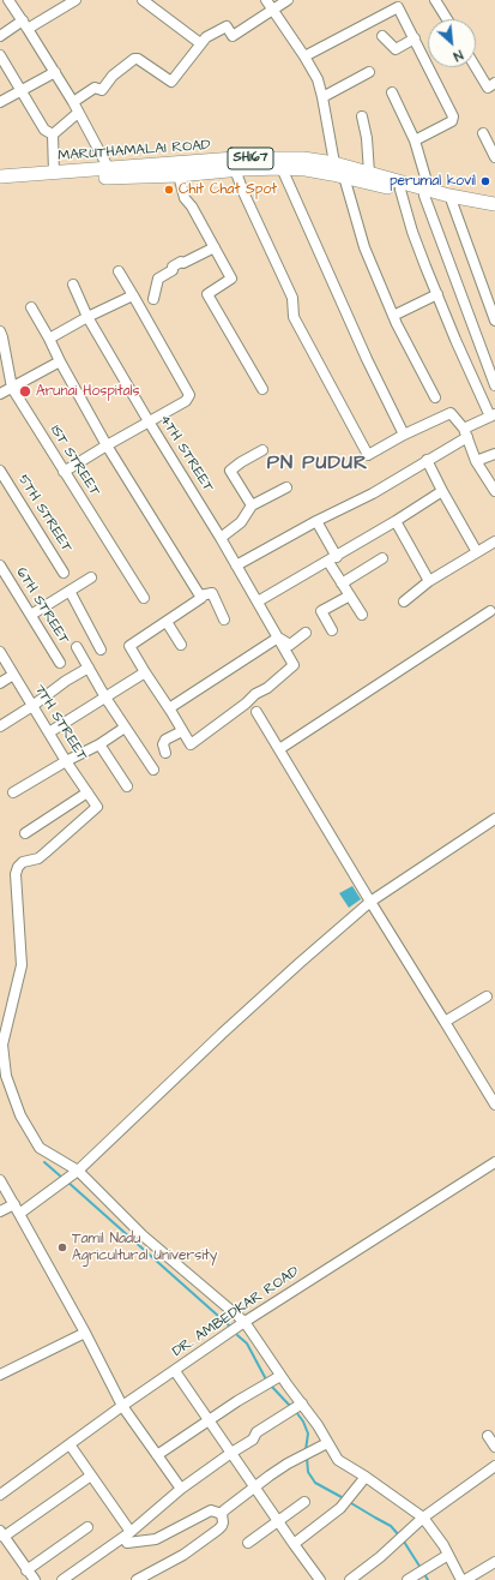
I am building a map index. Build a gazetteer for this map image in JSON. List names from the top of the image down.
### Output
{
  "streets": {
    "main road": ["MARUTHAMALAI ROAD", "SH167"],
    "street": [
      "4TH STREET",
      "1ST STREET",
      "5TH STREET",
      "6TH STREET",
      "7TH STREET",
      "DR. AMBEDKAR ROAD"
    ]
  },
  "districts": ["PN PUDUR"],
  "places": [
    "perumal kovil",
    "Chit Chat Spot",
    "Arunai Hospitals",
    "Tamil Nadu Agricultural University"
  ],
  "north": "bottom right"
}
